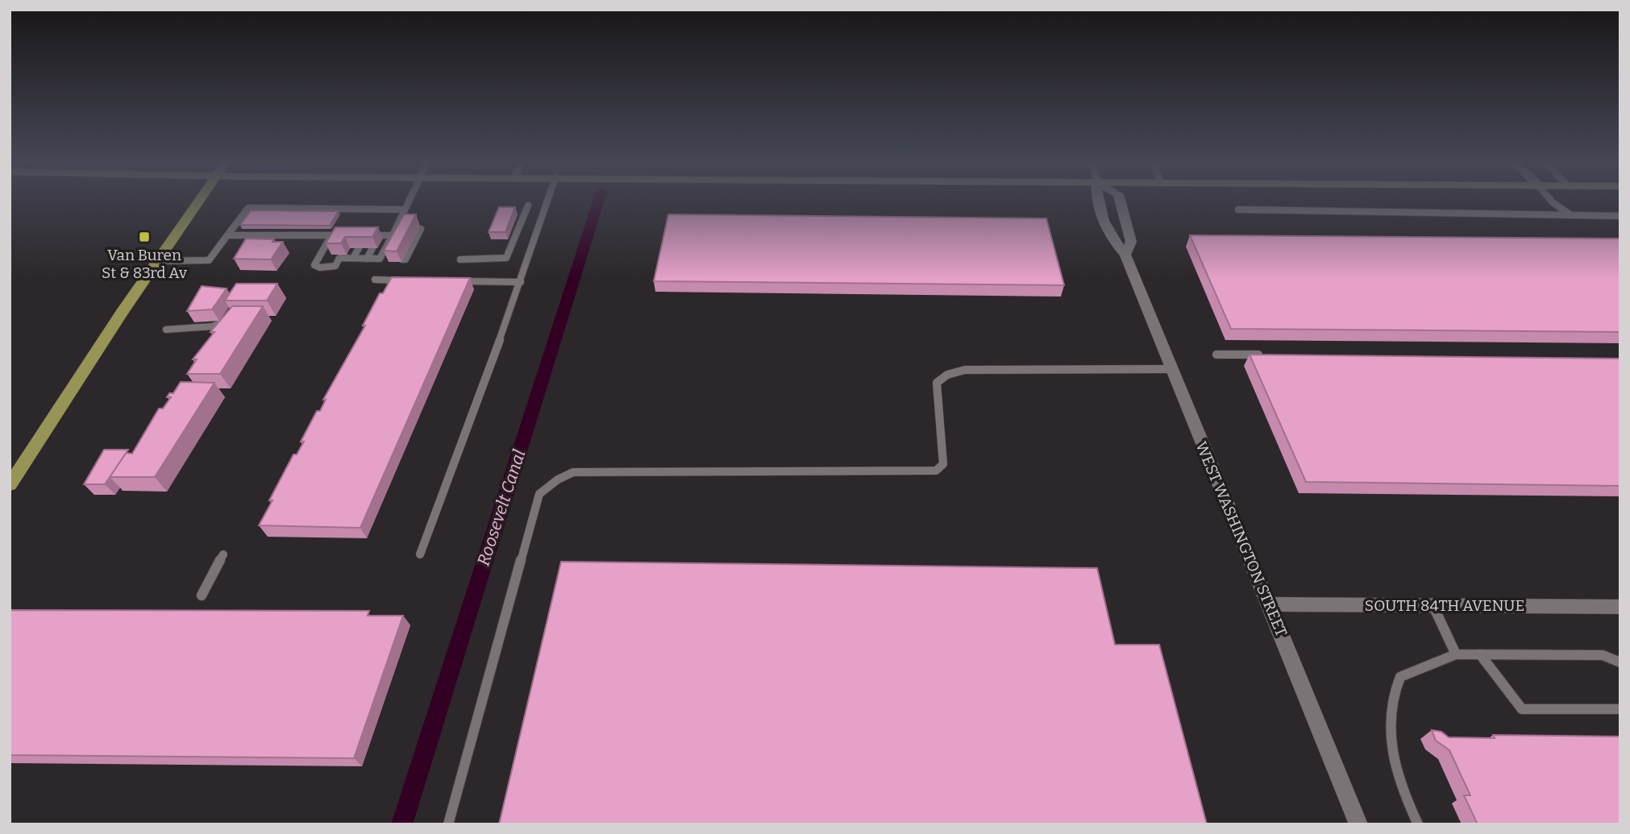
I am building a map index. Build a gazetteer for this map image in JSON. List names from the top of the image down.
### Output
{
  "streets": {
    "street": ["WEST WASHINGTON STREET", "SOUTH 84TH AVENUE"]
  },
  "crossings": [
    ["WEST WASHINGTON STREET", "SOUTH 84TH AVENUE"]
  ],
  "water": ["Roosevelt Canal"],
  "places": {
    "transit": ["Van Buren St & 83rd Av"]
  }
}
